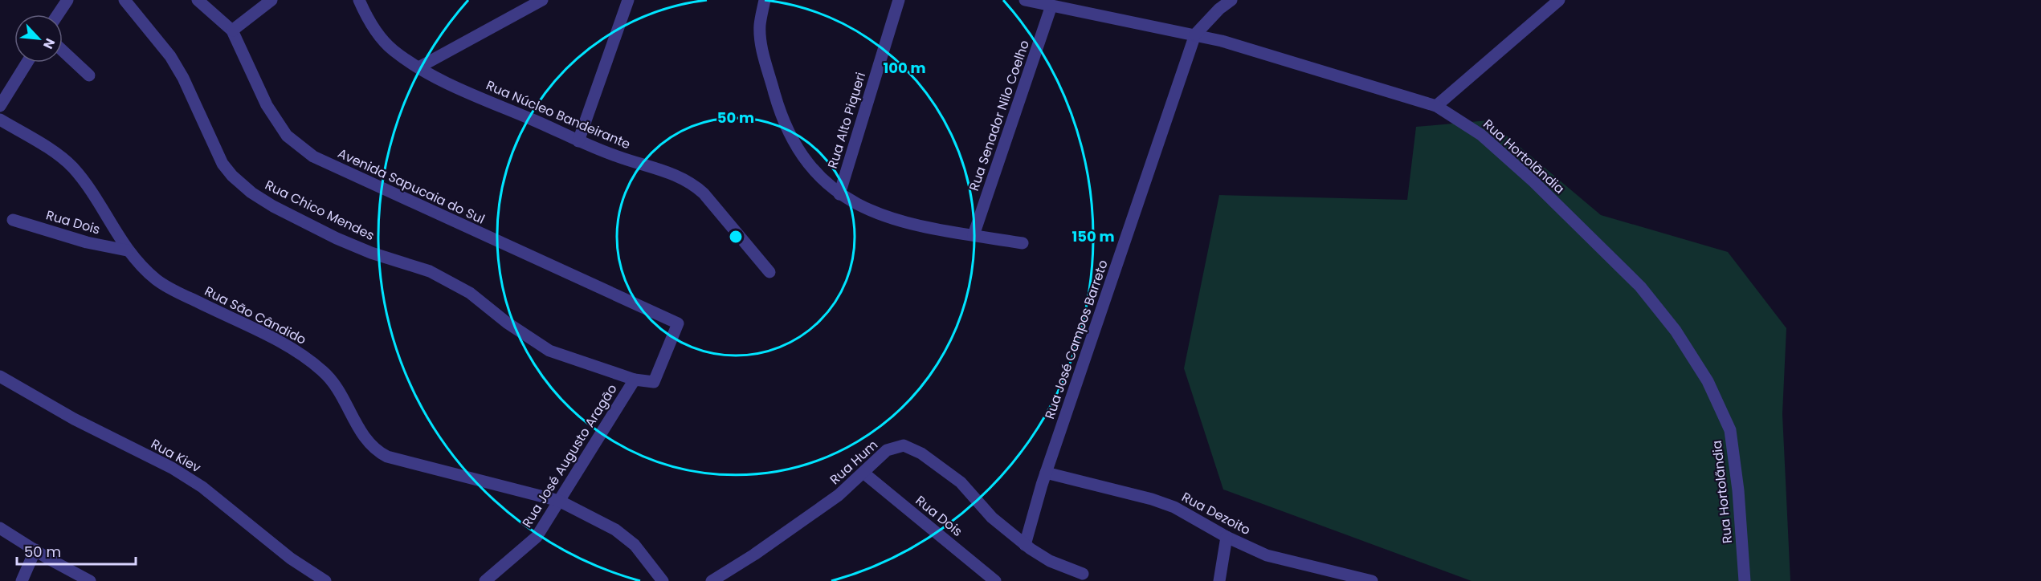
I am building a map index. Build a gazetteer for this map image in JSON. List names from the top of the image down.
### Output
{
  "streets": {
    "street": [
      "Rua Núcleo Bandeirante",
      "Rua Senador Nilo Coelho",
      "Rua Alto Piqueri",
      "Rua Hortolãndia",
      "Avenida Sapucaia do Sul",
      "Rua Chico Mendes",
      "Rua Dois",
      "Rua São Cândido",
      "Rua José Campos Barreto",
      "Rua Kiev",
      "Rua José Augusto Aragão",
      "Rua Hum",
      "Rua Dezoito"
    ]
  },
  "crossings": [
    ["Rua Senador Nilo Coelho", "Rua Hortolãndia"],
    ["Rua Hortolãndia", "Rua José Campos Barreto"],
    ["Avenida Sapucaia do Sul", "Rua José Augusto Aragão"],
    ["Rua Chico Mendes", "Rua José Augusto Aragão"],
    ["Rua Dois", "Rua São Cândido"],
    ["Rua Dois", "Rua Hum"],
    ["Rua São Cândido", "Rua José Augusto Aragão"],
    ["Rua José Campos Barreto", "Rua Hum"],
    ["Rua José Campos Barreto", "Rua Dezoito"]
  ],
  "scale_bar": "50 m",
  "north": "bottom right",
  "rings": ["100 m", "50 m", "150 m"]
}
